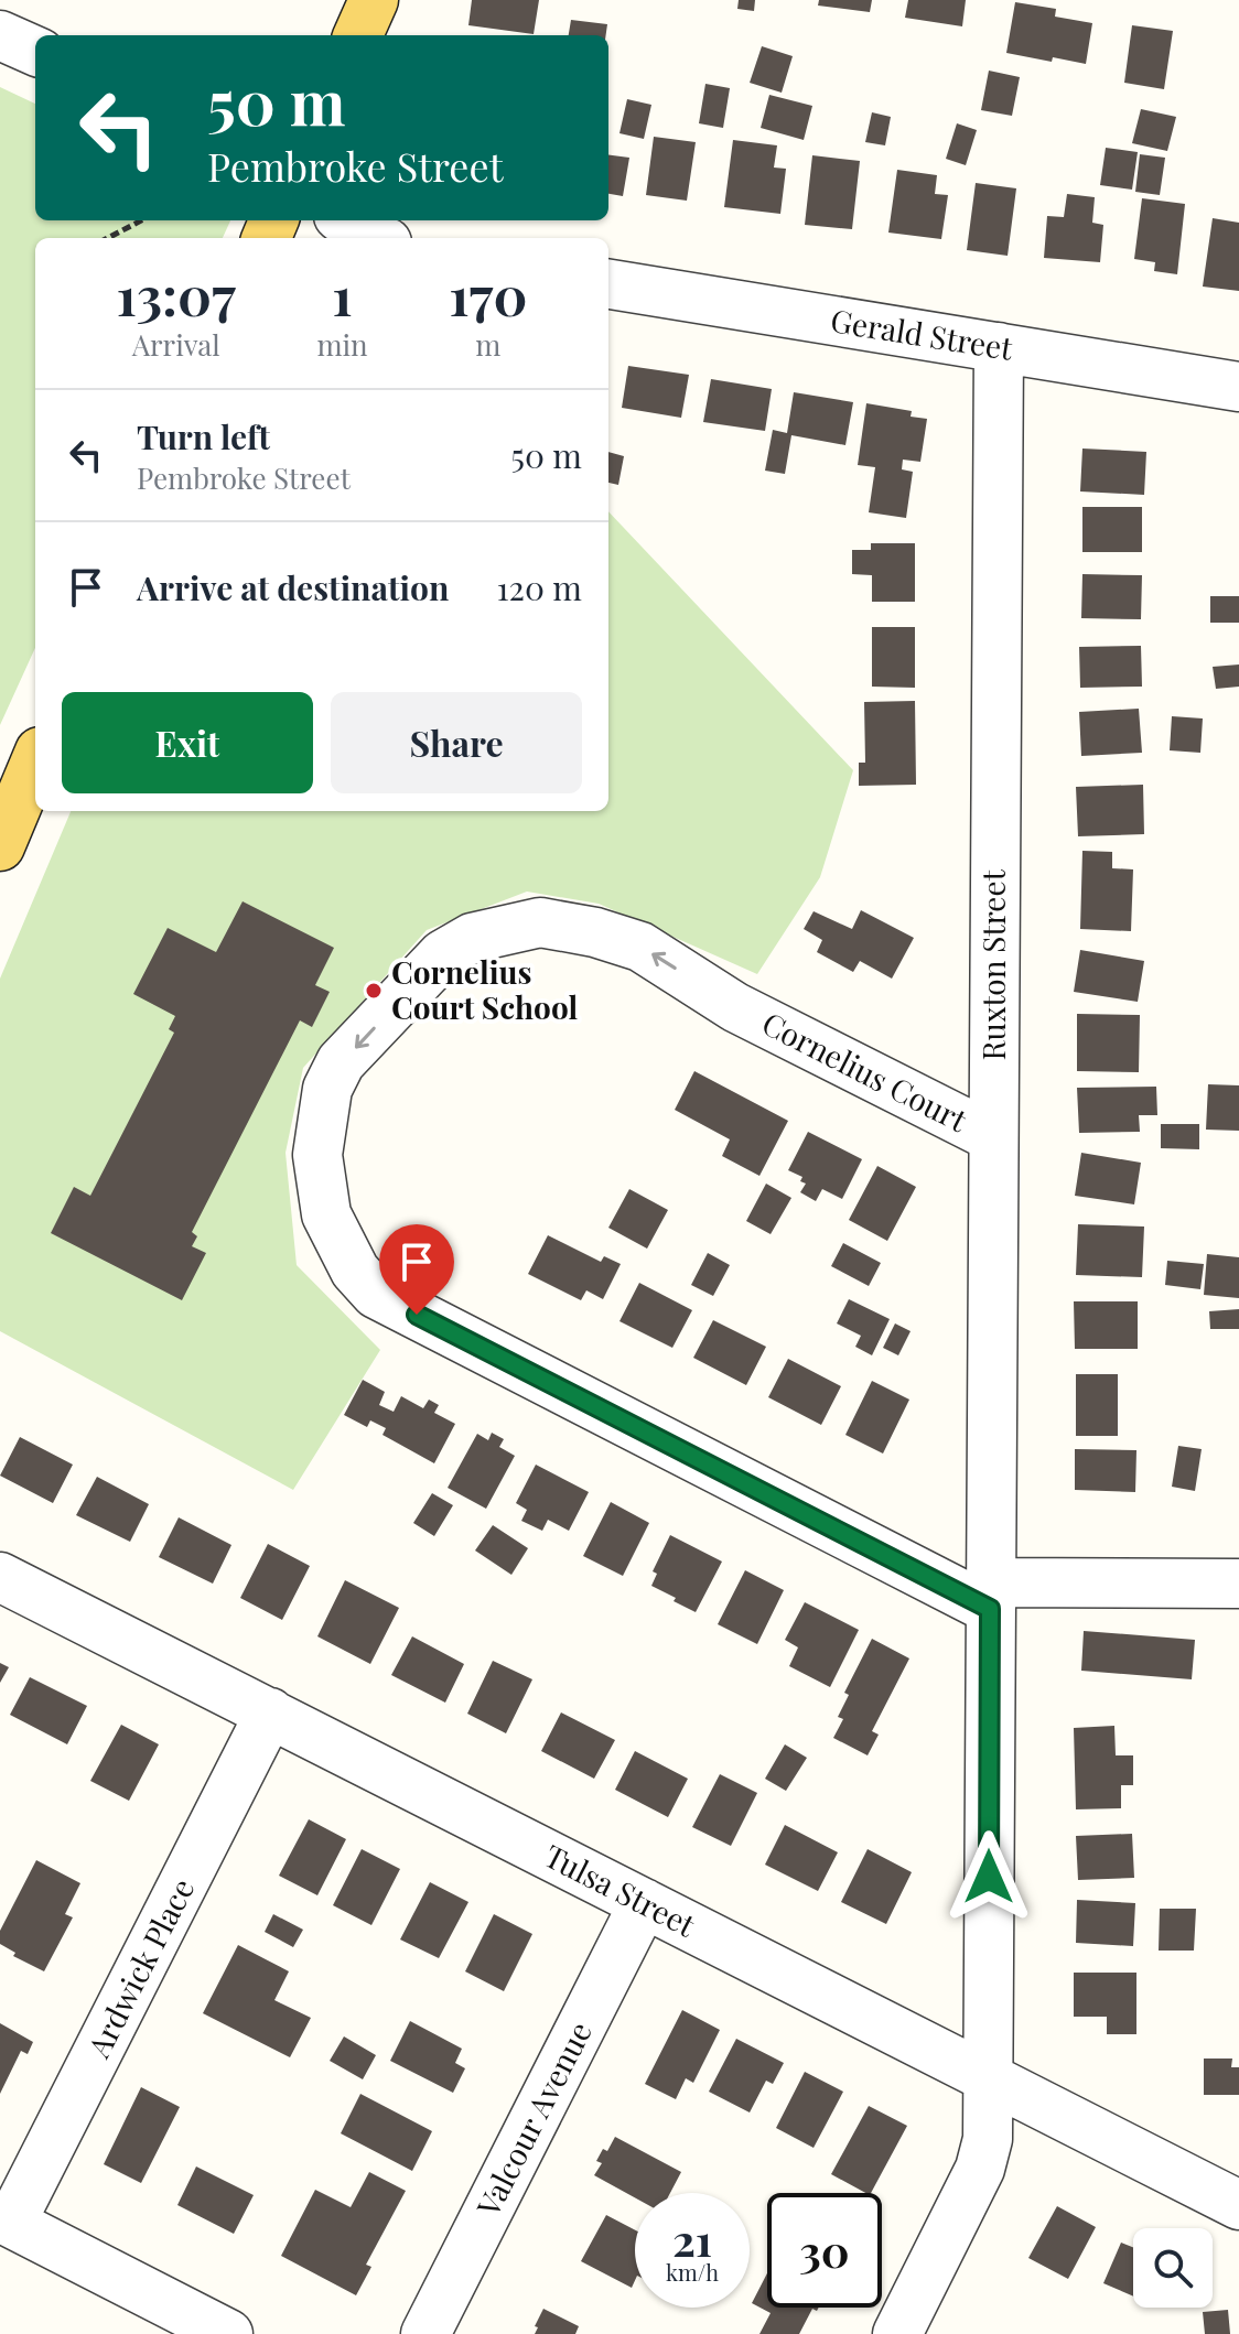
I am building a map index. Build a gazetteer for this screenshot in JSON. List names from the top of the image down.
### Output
{
  "streets": {
    "street": [
      "Gerald Street",
      "Ruxton Street",
      "Cornelius Court",
      "Tulsa Street",
      "Ardwick Place",
      "Valcour Avenue"
    ]
  },
  "crossings": [
    ["Gerald Street", "Ruxton Street"],
    ["Ruxton Street", "Cornelius Court"],
    ["Ruxton Street", "Tulsa Street"],
    ["Tulsa Street", "Ardwick Place"],
    ["Tulsa Street", "Valcour Avenue"]
  ],
  "places": ["Cornelius Court School"],
  "page": {
    "turn": ["50 m", "Pembroke Street"],
    "eta": [
      "13:07",
      "Arrival",
      "1",
      "min",
      "170",
      "m"
    ],
    "list": [
      {
        "name": "Turn left",
        "note": "Pembroke Street",
        "value": "50 m"
      },
      {
        "name": "Arrive at destination",
        "value": "120 m"
      }
    ],
    "buttons": ["Exit", "Share"],
    "speed": "21 km/h",
    "limit": "30"
  }
}
